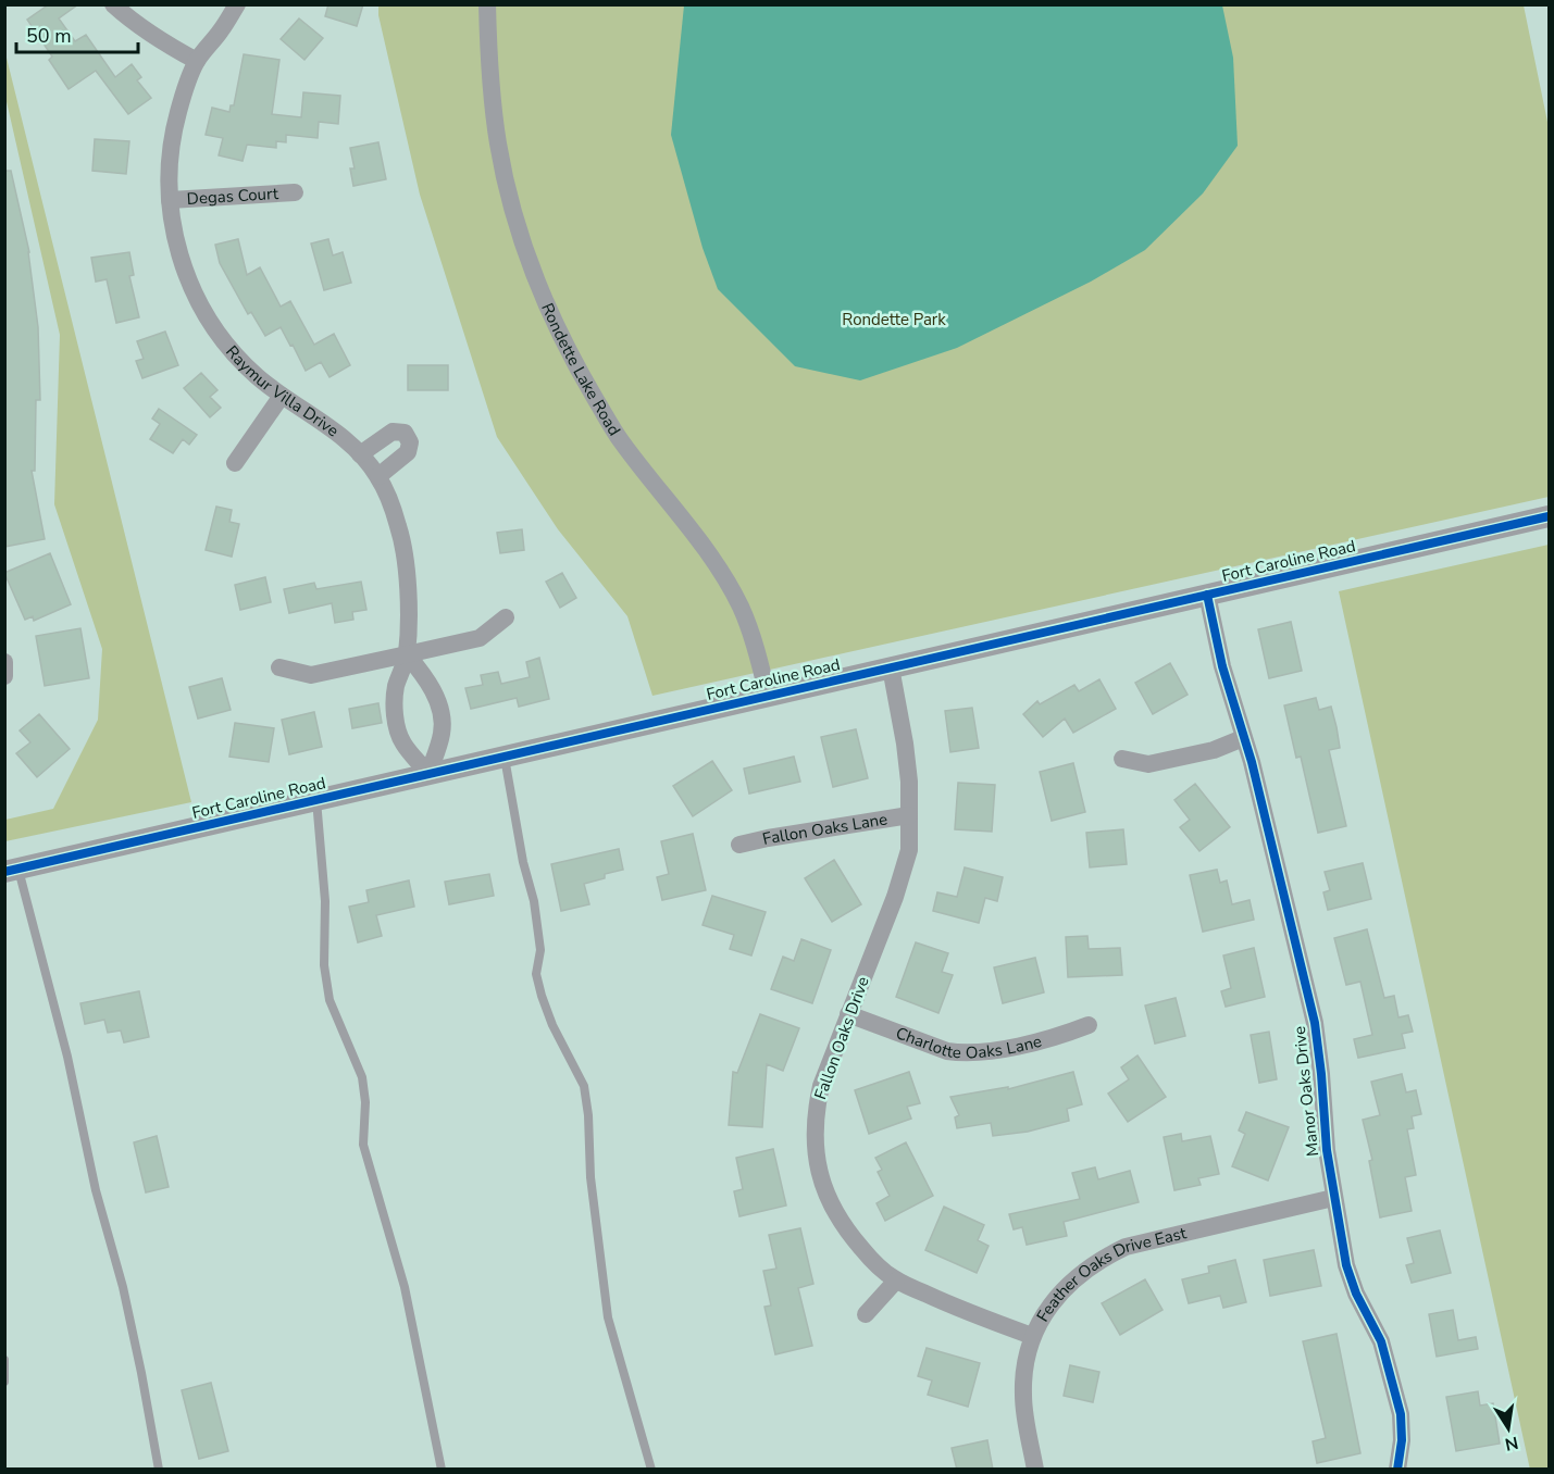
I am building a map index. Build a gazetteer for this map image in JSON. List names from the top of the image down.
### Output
{
  "streets": {
    "street": [
      "Degas Court",
      "Rondette Lake Road",
      "Raymur Villa Drive",
      "Fort Caroline Road",
      "Fallon Oaks Lane",
      "Charlotte Oaks Lane",
      "Fallon Oaks Drive",
      "Manor Oaks Drive",
      "Feather Oaks Drive East"
    ]
  },
  "crossings": [
    ["Degas Court", "Raymur Villa Drive"],
    ["Rondette Lake Road", "Fort Caroline Road"],
    ["Raymur Villa Drive", "Fort Caroline Road"],
    ["Fort Caroline Road", "Fallon Oaks Drive"],
    ["Fort Caroline Road", "Manor Oaks Drive"],
    ["Fallon Oaks Lane", "Fallon Oaks Drive"],
    ["Charlotte Oaks Lane", "Fallon Oaks Drive"],
    ["Fallon Oaks Drive", "Feather Oaks Drive East"],
    ["Manor Oaks Drive", "Feather Oaks Drive East"]
  ],
  "parks": ["Rondette Park"],
  "scale_bar": "50 m",
  "north": "bottom"
}
